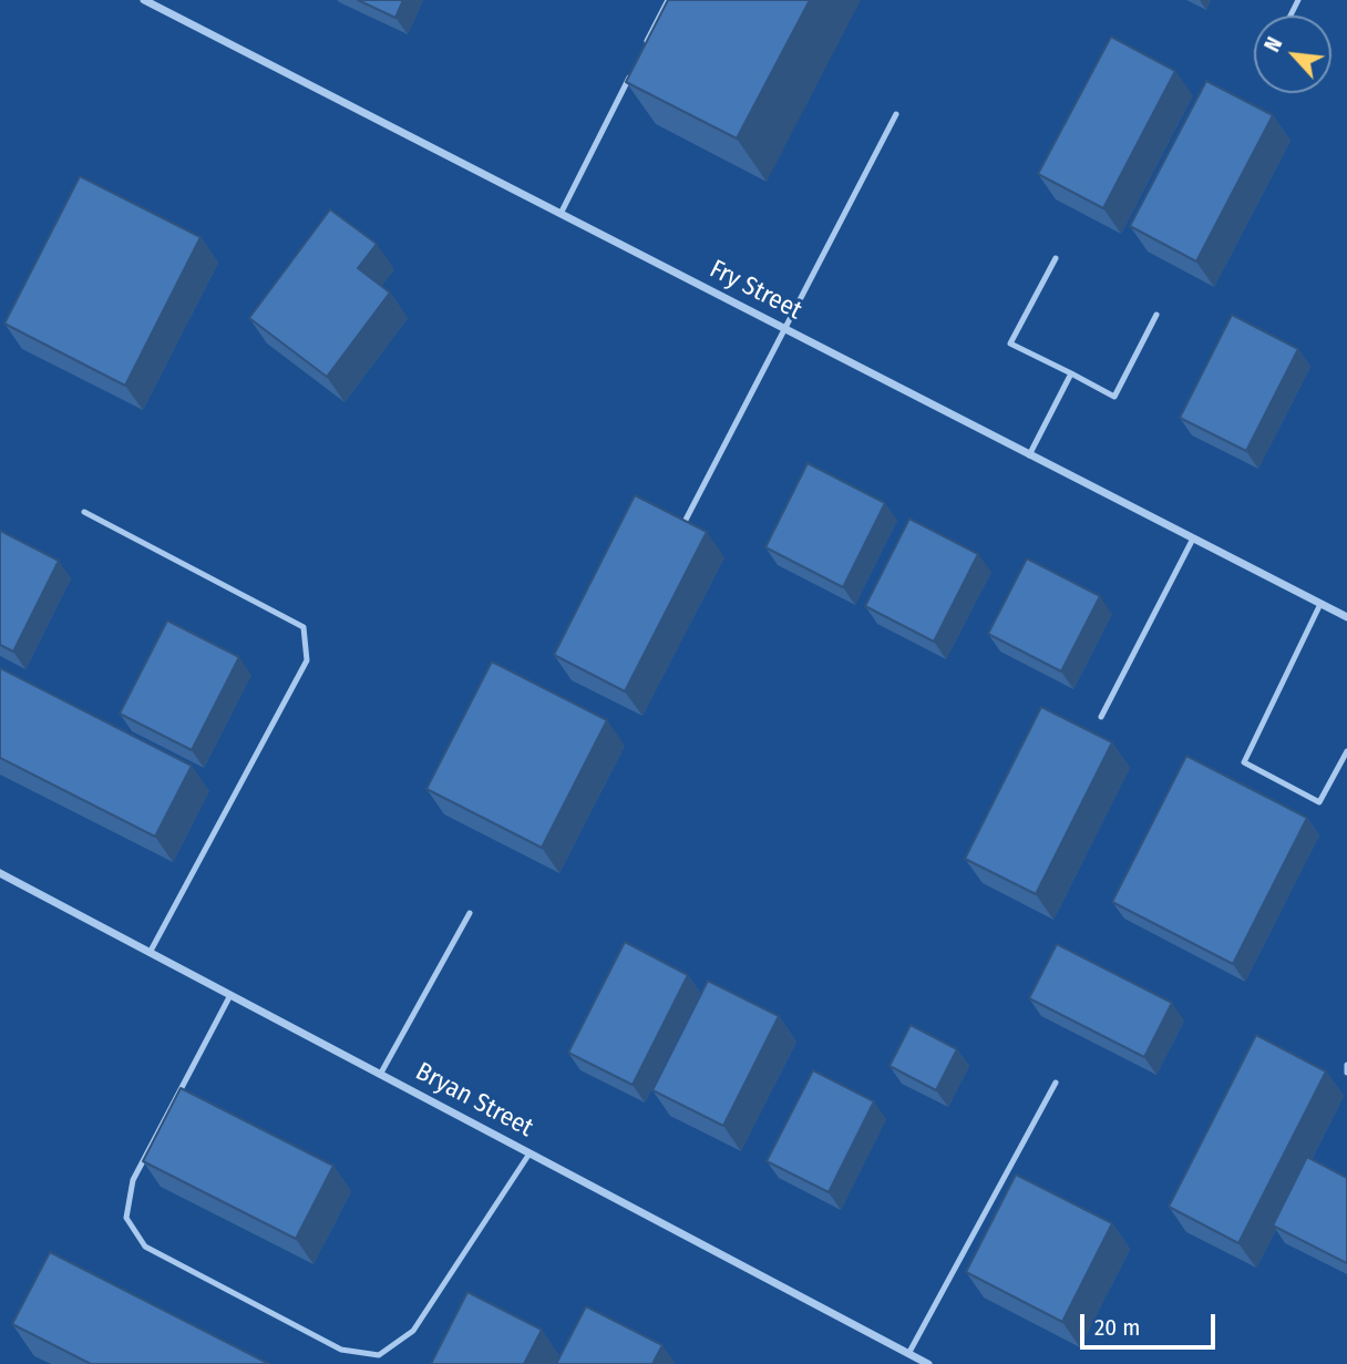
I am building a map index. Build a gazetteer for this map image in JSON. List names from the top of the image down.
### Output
{
  "streets": {
    "street": ["Fry Street", "Bryan Street"]
  },
  "scale_bar": "20 m",
  "north": "top left"
}
